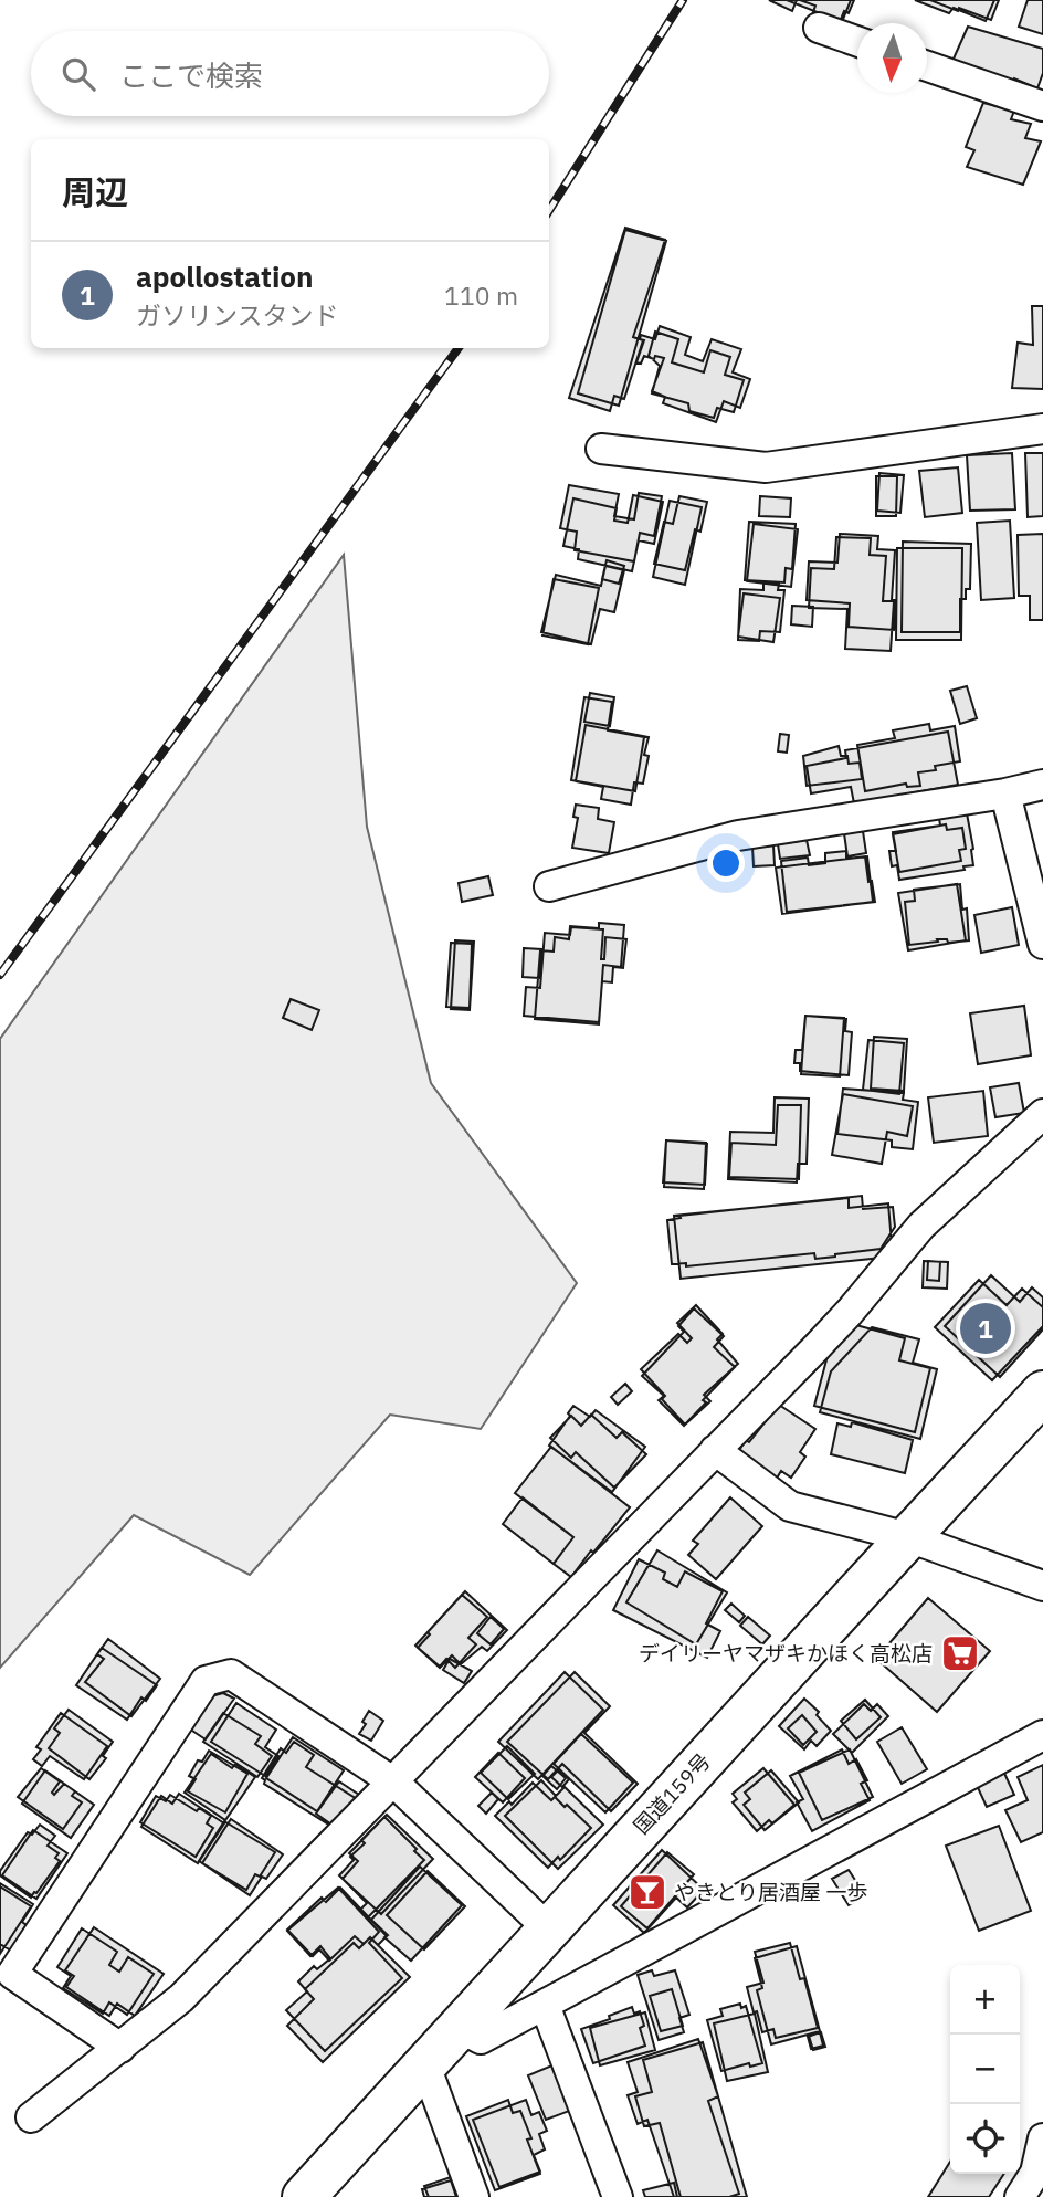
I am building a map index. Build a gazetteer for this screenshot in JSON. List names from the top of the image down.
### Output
{
  "streets": {
    "highway": ["国道159号"]
  },
  "places": {
    "supermarket": ["デイリーヤマザキかほく高松店"],
    "bar": ["やきとり居酒屋 一歩"]
  },
  "north": "bottom",
  "page": {
    "search": "ここで検索",
    "heading": "周辺",
    "list": [
      {
        "mark": "1",
        "name": "apollostation",
        "note": "ガソリンスタンド",
        "value": "110 m"
      }
    ],
    "pins": "1",
    "map_buttons": ["+", "−"]
  }
}
